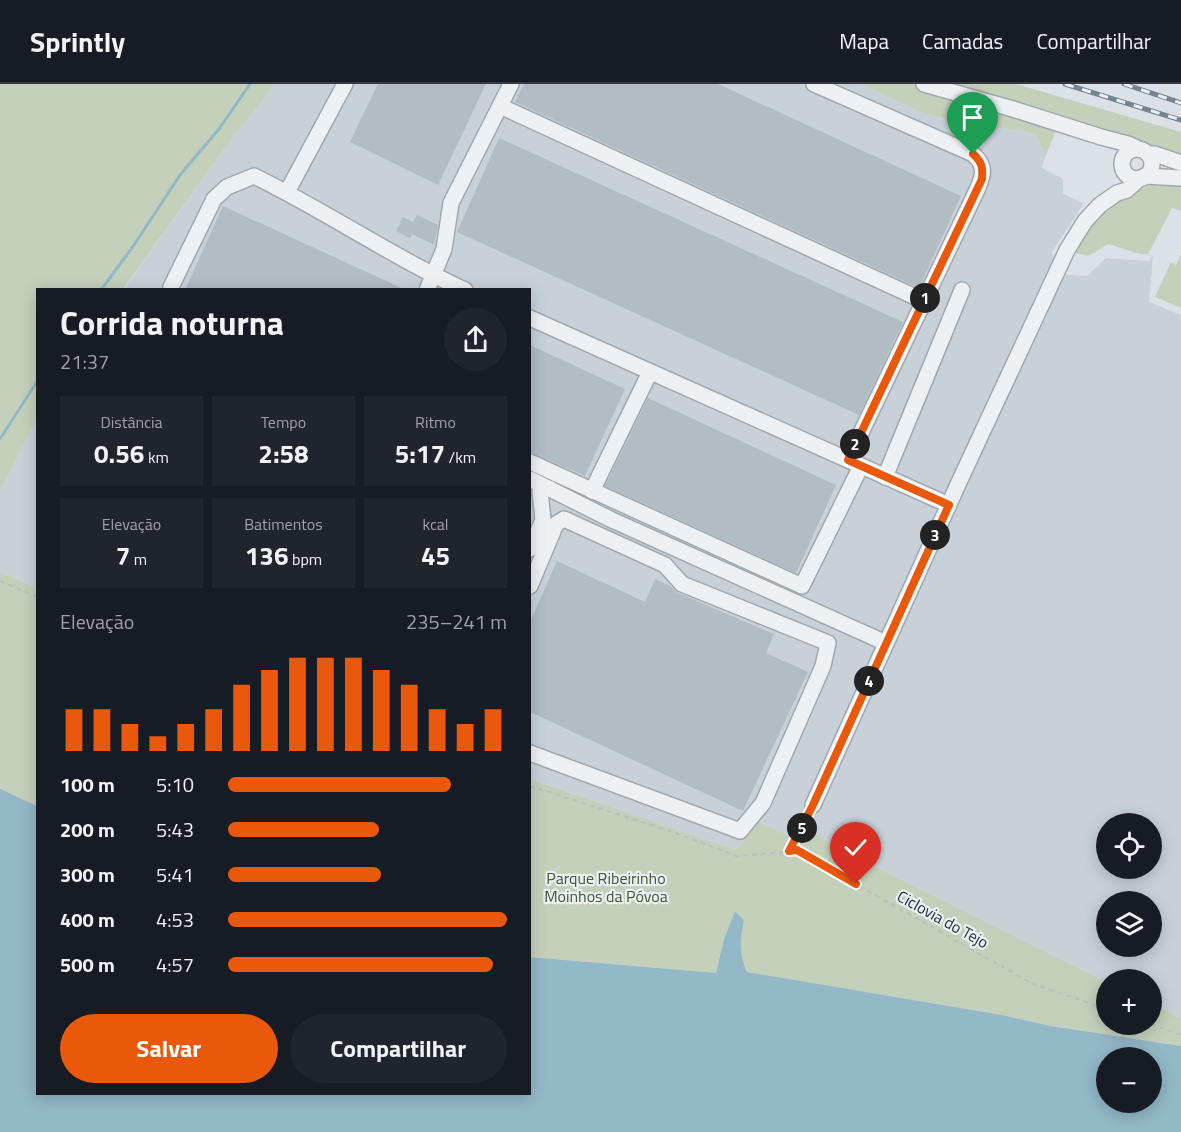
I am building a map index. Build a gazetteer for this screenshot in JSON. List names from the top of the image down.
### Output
{
  "streets": {
    "path": ["Ciclovia do Tejo"]
  },
  "parks": ["Parque Ribeirinho Moinhos da Póvoa"],
  "page": {
    "header": "Sprintly",
    "nav": ["Mapa", "Camadas", "Compartilhar"],
    "pins": [
      "1",
      "2",
      "3",
      "4",
      "5"
    ],
    "heading": ["Corrida noturna", "21:37"],
    "stats": [
      ["Distância", "0.56 km"],
      ["Tempo", "2:58"],
      ["Ritmo", "5:17 /km"],
      ["Elevação", "7 m"],
      ["Batimentos", "136 bpm"],
      ["kcal", "45"]
    ],
    "chart": ["Elevação", "235–241 m"],
    "list": [
      {
        "name": "100 m",
        "note": "5:10"
      },
      {
        "name": "200 m",
        "note": "5:43"
      },
      {
        "name": "300 m",
        "note": "5:41"
      },
      {
        "name": "400 m",
        "note": "4:53"
      },
      {
        "name": "500 m",
        "note": "4:57"
      }
    ],
    "map_buttons": ["+", "−"],
    "buttons": ["Salvar", "Compartilhar"]
  }
}
